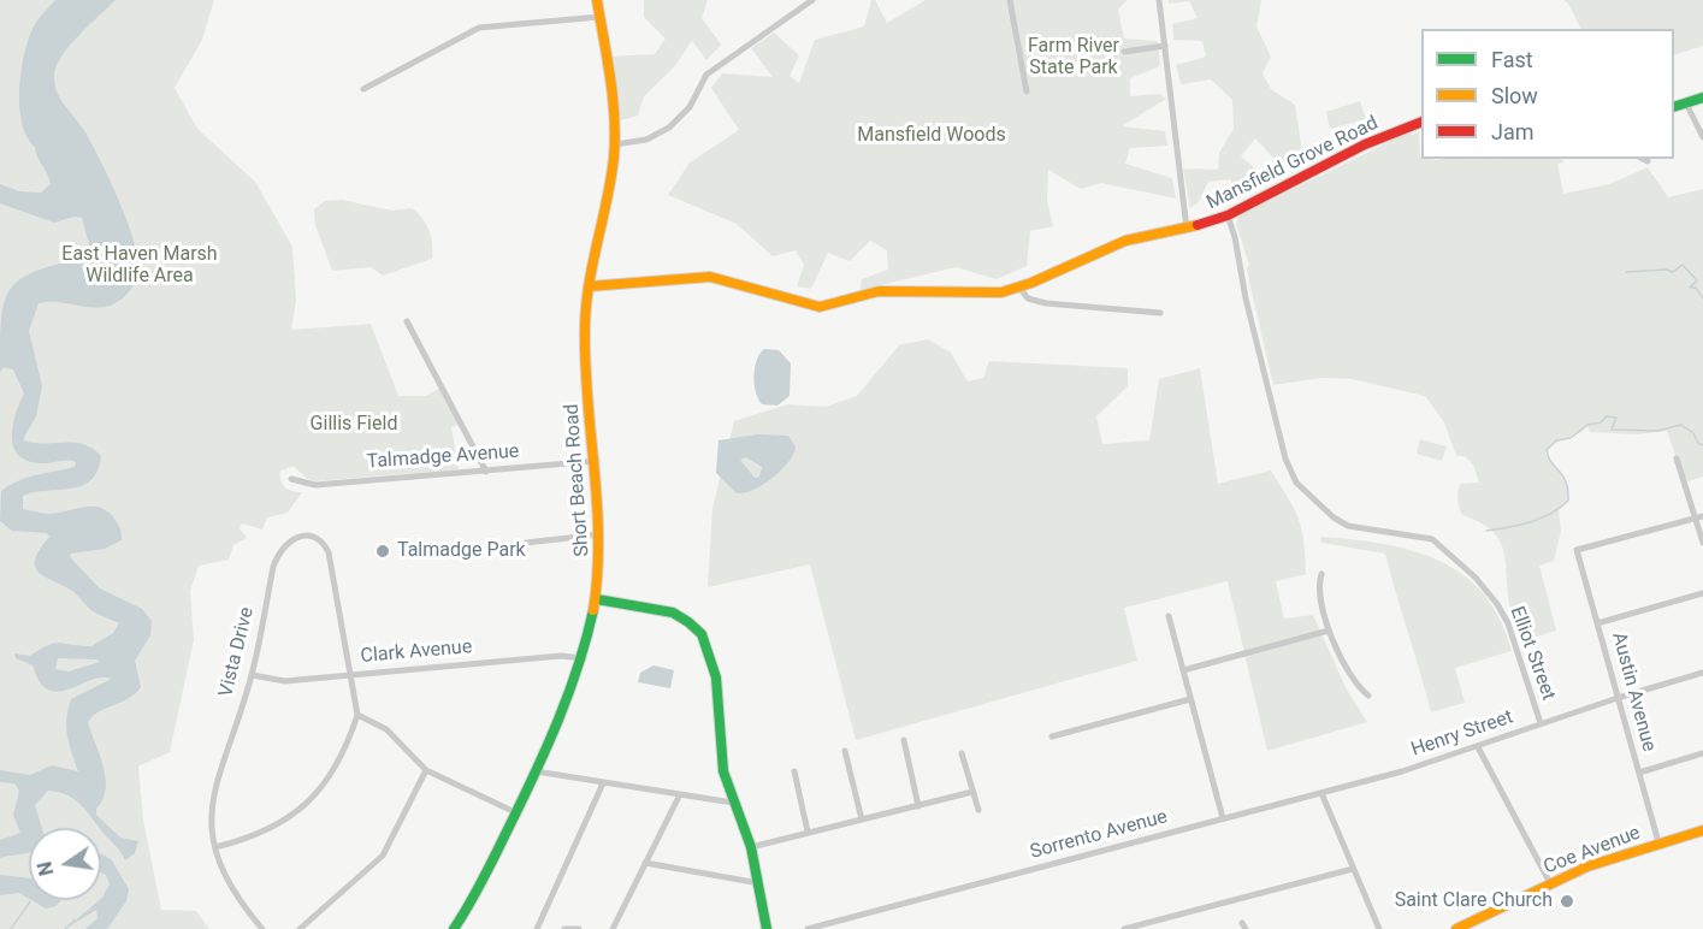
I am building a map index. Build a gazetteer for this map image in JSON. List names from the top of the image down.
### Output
{
  "streets": {
    "main road": ["Mansfield Grove Road", "Short Beach Road", "Coe Avenue"],
    "street": [
      "Talmadge Avenue",
      "Vista Drive",
      "Clark Avenue",
      "Elliot Street",
      "Austin Avenue",
      "Henry Street",
      "Sorrento Avenue"
    ]
  },
  "crossings": [
    ["Mansfield Grove Road", "Short Beach Road"],
    ["Mansfield Grove Road", "Elliot Street"],
    ["Talmadge Avenue", "Short Beach Road"],
    ["Short Beach Road", "Clark Avenue"],
    ["Vista Drive", "Clark Avenue"],
    ["Elliot Street", "Henry Street"],
    ["Austin Avenue", "Henry Street"],
    ["Austin Avenue", "Coe Avenue"],
    ["Henry Street", "Sorrento Avenue"]
  ],
  "parks": [
    "Farm River State Park",
    "Mansfield Woods",
    "East Haven Marsh Wildlife Area",
    "Gillis Field"
  ],
  "places": ["Talmadge Park", "Saint Clare Church"],
  "legend": ["Fast", "Slow", "Jam"],
  "north": "left"
}
